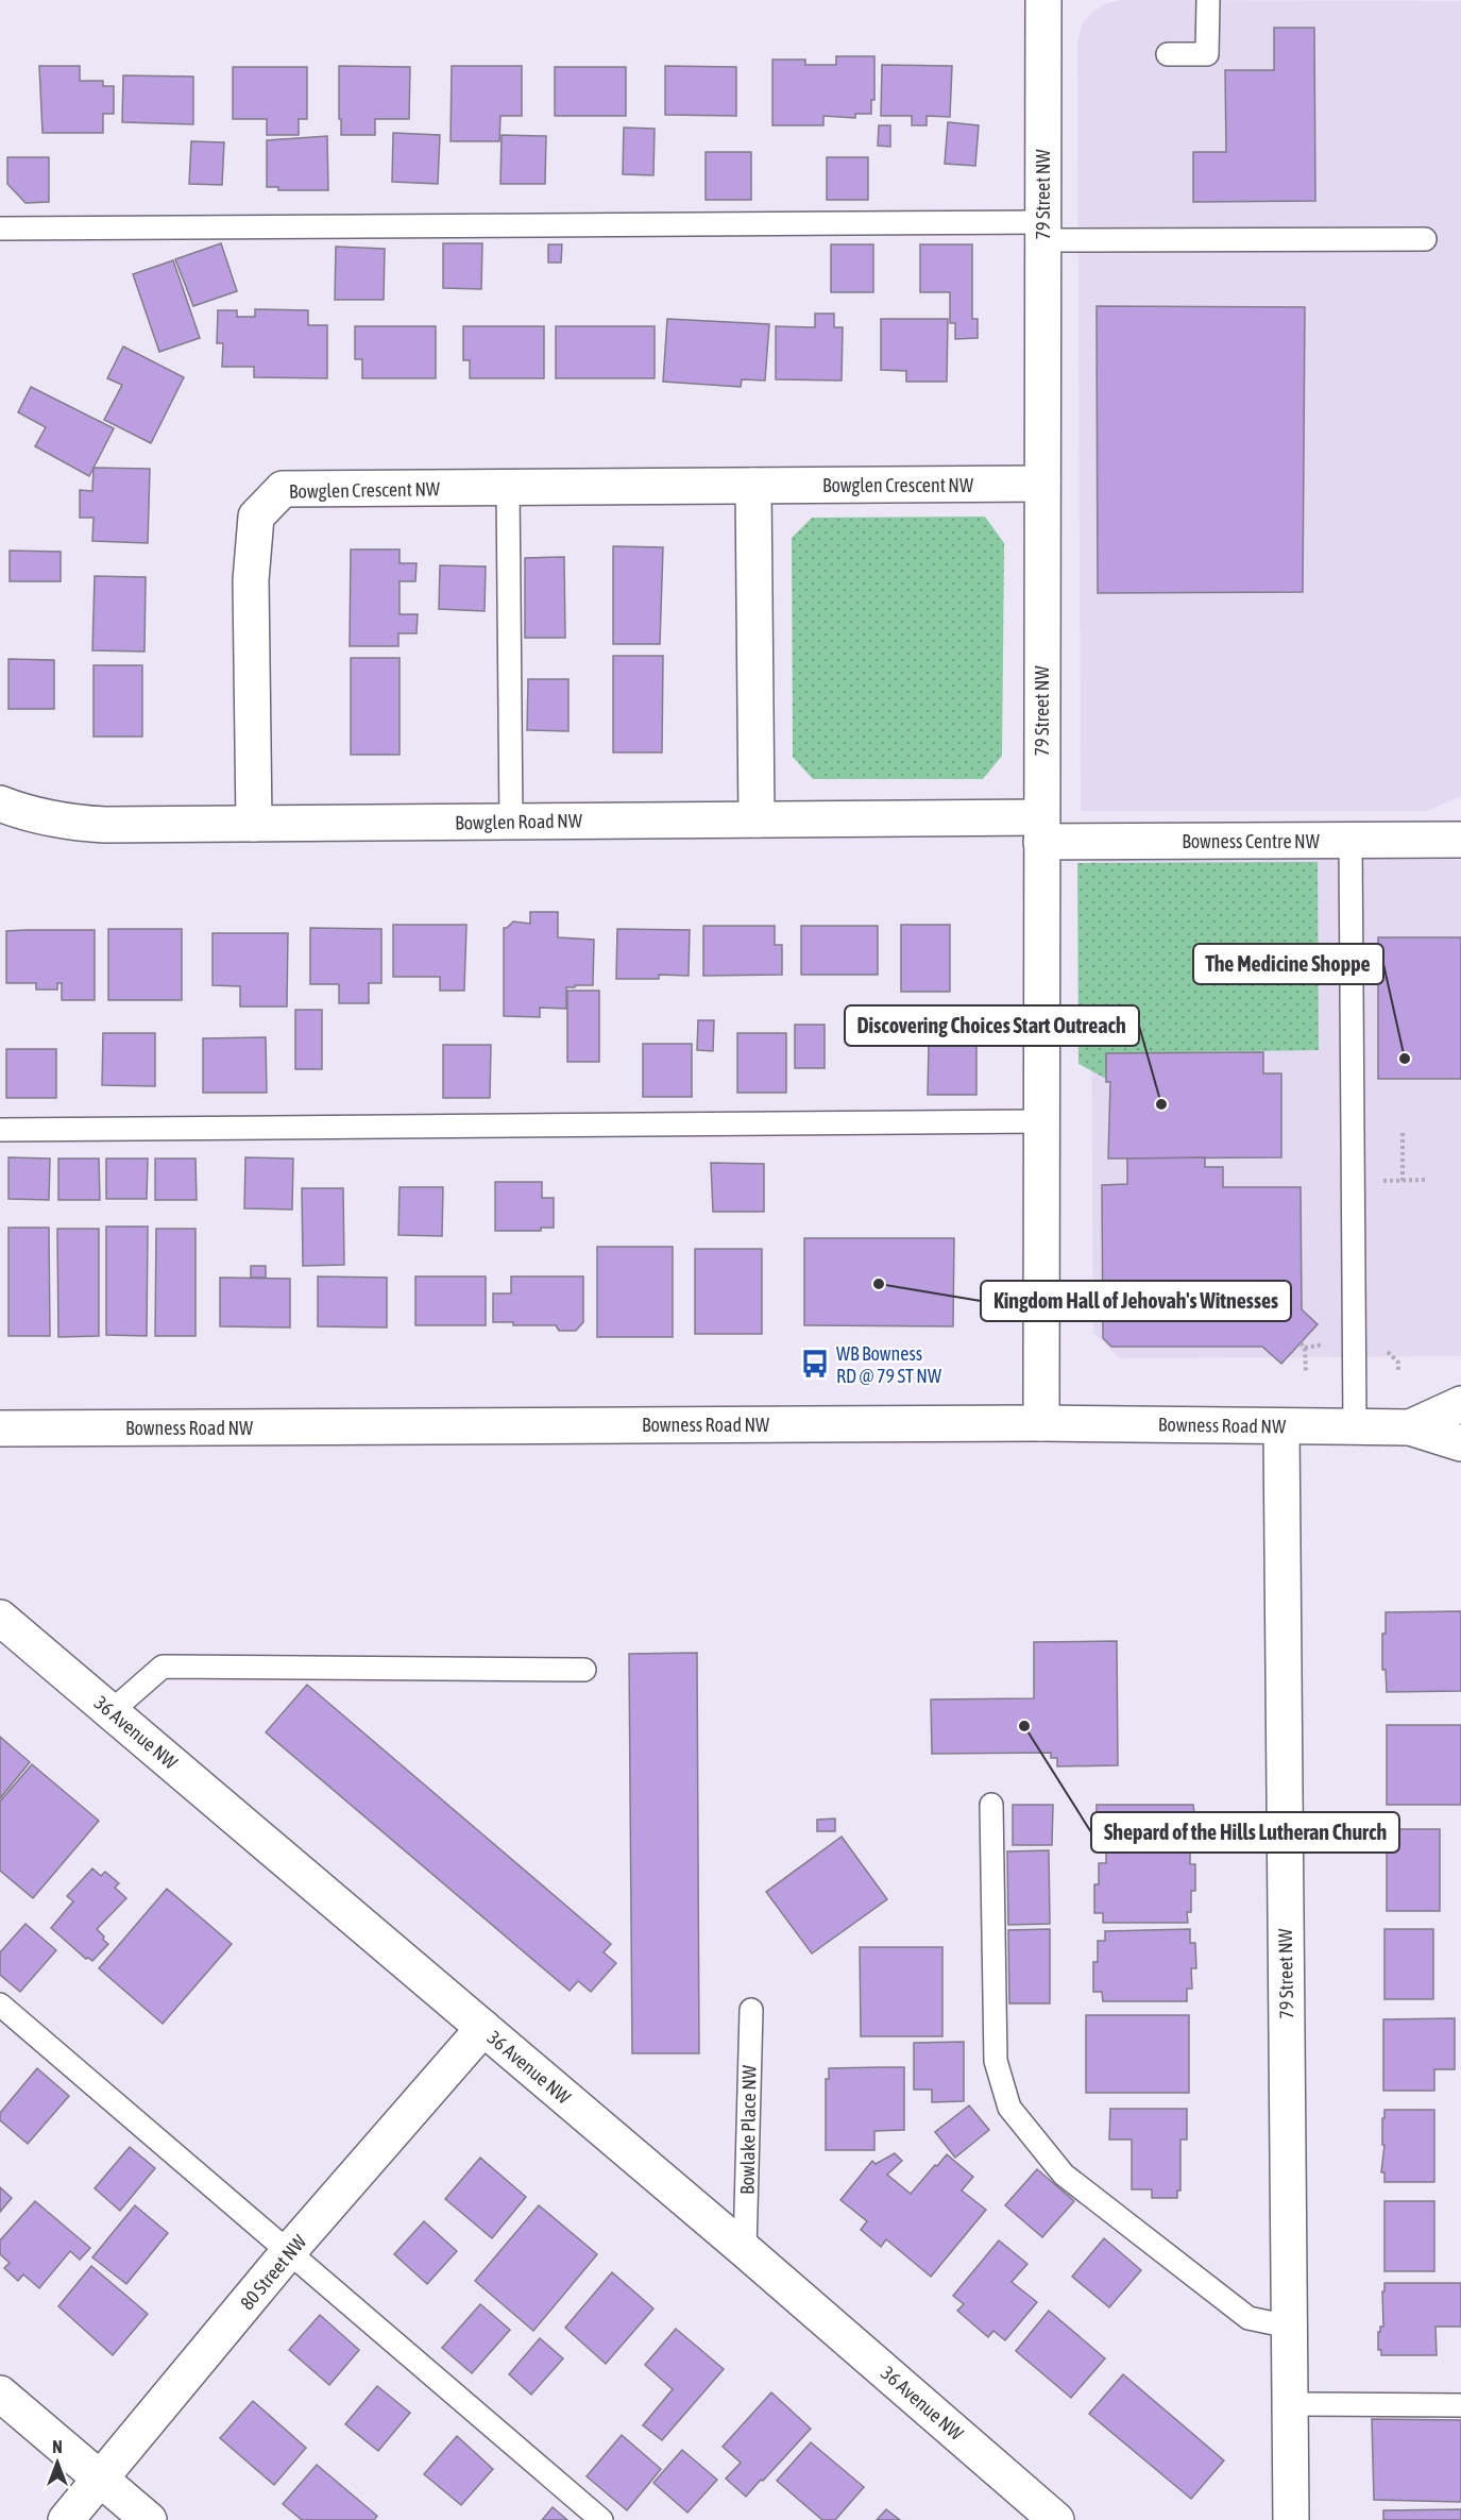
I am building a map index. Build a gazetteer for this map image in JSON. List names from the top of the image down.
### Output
{
  "streets": {
    "street": [
      "79 Street NW",
      "Bowglen Crescent NW",
      "Bowglen Road NW",
      "Bowness Centre NW",
      "Bowness Road NW",
      "36 Avenue NW",
      "80 Street NW"
    ],
    "lane": ["Bowlake Place NW"]
  },
  "crossings": [
    ["79 Street NW", "Bowglen Crescent NW"],
    ["79 Street NW", "Bowglen Road NW"],
    ["79 Street NW", "Bowness Centre NW"],
    ["79 Street NW", "Bowness Road NW"],
    ["Bowglen Crescent NW", "Bowglen Road NW"],
    ["Bowglen Road NW", "Bowness Centre NW"],
    ["36 Avenue NW", "Bowlake Place NW"],
    ["36 Avenue NW", "80 Street NW"]
  ],
  "places": {
    "other": [
      "The Medicine Shoppe",
      "Discovering Choices Start Outreach",
      "Kingdom Hall of Jehovah's Witnesses",
      "Shepard of the Hills Lutheran Church"
    ],
    "bus stop": ["WB Bowness RD @ 79 ST NW"]
  },
  "north": "top"
}
